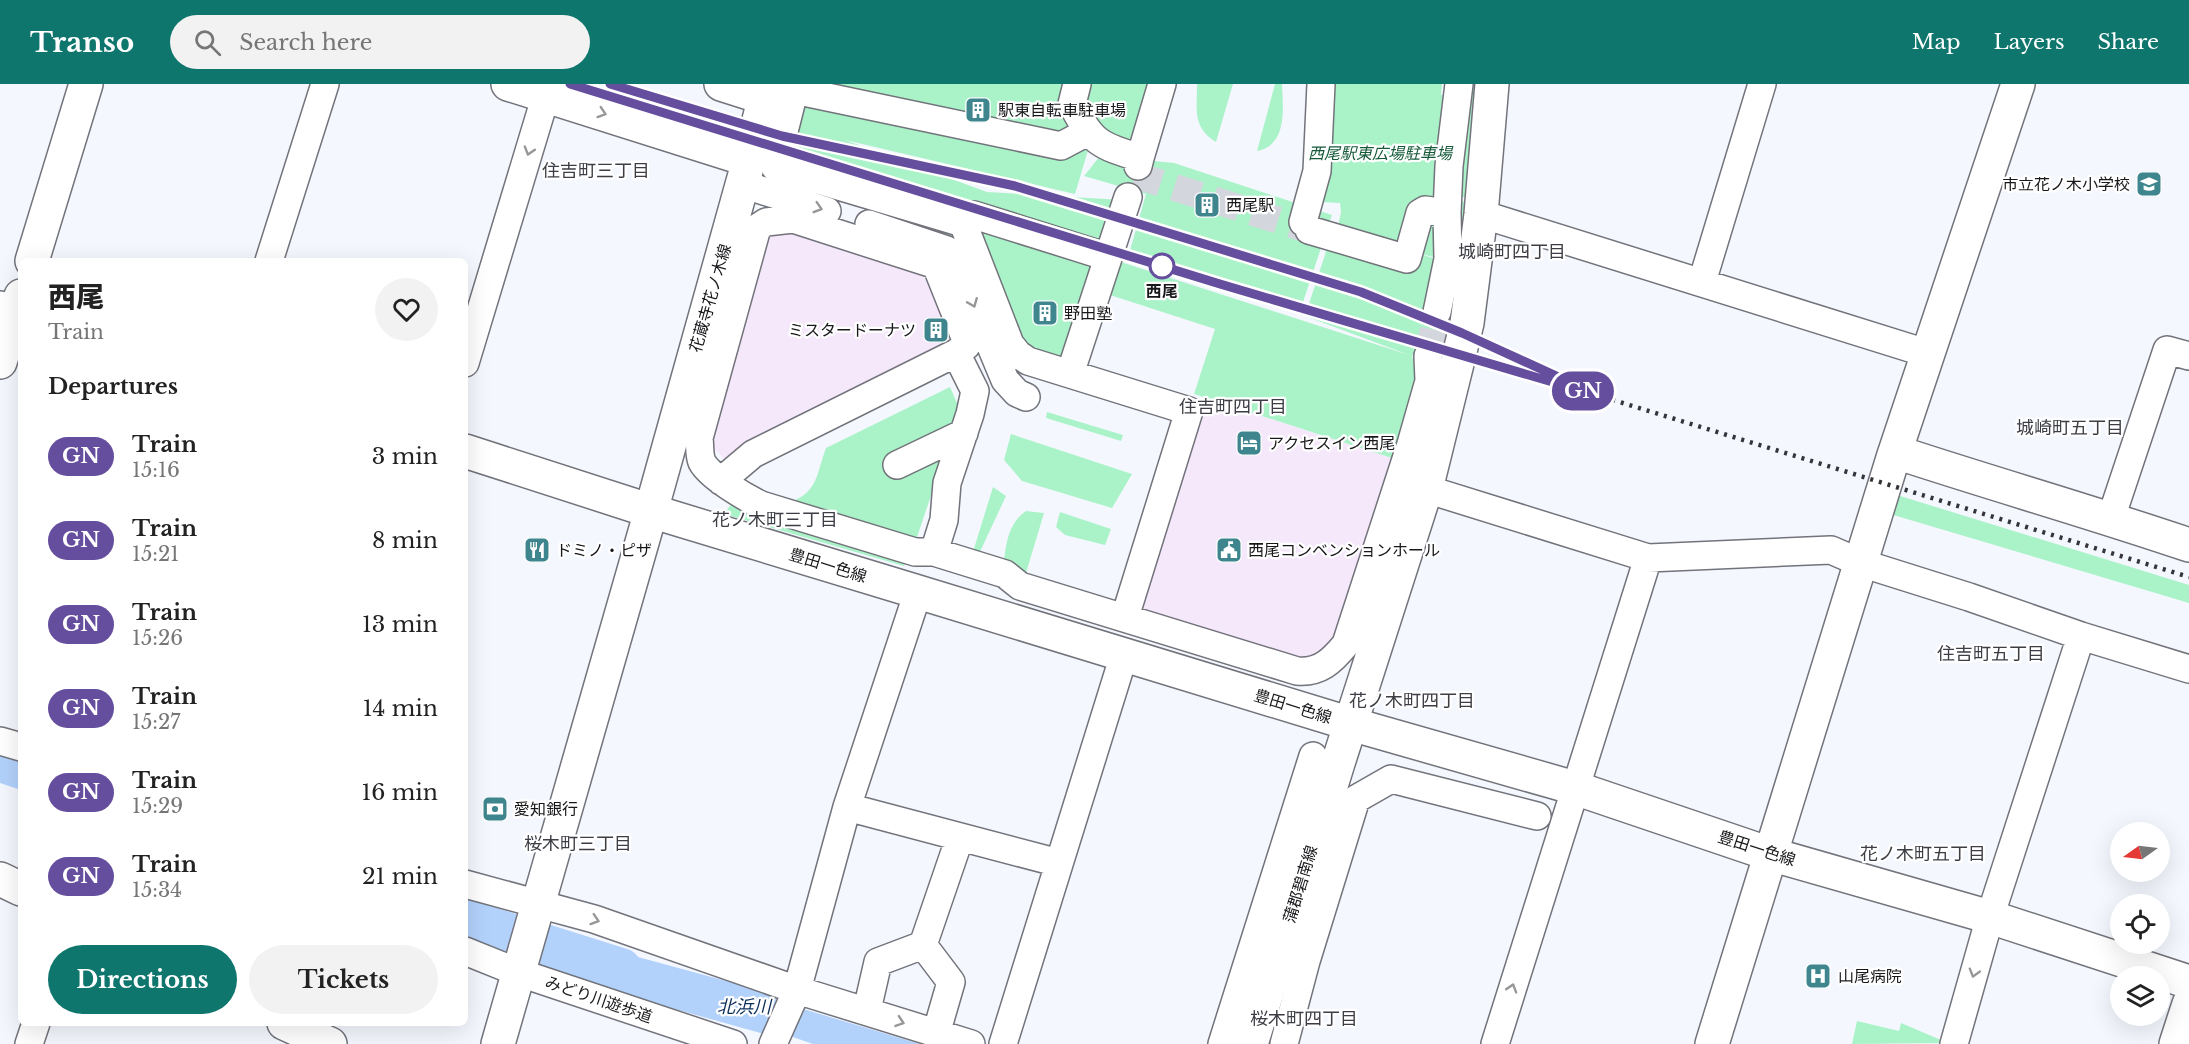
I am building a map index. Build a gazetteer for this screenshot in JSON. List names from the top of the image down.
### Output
{
  "streets": {
    "street": [
      "花蔵寺花ノ木線",
      "豊田一色線",
      "蒲郡碧南線",
      "みどり川遊歩道"
    ]
  },
  "crossings": [
    ["花蔵寺花ノ木線", "豊田一色線"],
    ["花蔵寺花ノ木線", "みどり川遊歩道"],
    ["豊田一色線", "蒲郡碧南線"]
  ],
  "districts": [
    "住吉町三丁目",
    "城崎町四丁目",
    "住吉町四丁目",
    "城崎町五丁目",
    "花ノ木町三丁目",
    "住吉町五丁目",
    "花ノ木町四丁目",
    "桜木町三丁目",
    "花ノ木町五丁目",
    "桜木町四丁目"
  ],
  "water": ["北浜川"],
  "parks": ["西尾駅東広場駐車場"],
  "places": {
    "building": [
      "駅東自転車駐車場",
      "西尾駅",
      "野田塾",
      "ミスタードーナツ"
    ],
    "school or university": ["市立花ノ木小学校"],
    "other": ["西尾"],
    "hotel": ["アクセスイン西尾"],
    "restaurant": ["ドミノ・ピザ"],
    "public building": ["西尾コンベンションホール"],
    "bank": ["愛知銀行"],
    "hospital": ["山尾病院"]
  },
  "north": "left",
  "page": {
    "header": "Transo",
    "search": "Search here",
    "nav": ["Map", "Layers", "Share"],
    "on_map": "GN",
    "heading": [
      ["西尾", "Train"],
      "Departures"
    ],
    "list": [
      {
        "mark": "GN",
        "name": "Train",
        "note": "15:16",
        "value": "3 min"
      },
      {
        "mark": "GN",
        "name": "Train",
        "note": "15:21",
        "value": "8 min"
      },
      {
        "mark": "GN",
        "name": "Train",
        "note": "15:26",
        "value": "13 min"
      },
      {
        "mark": "GN",
        "name": "Train",
        "note": "15:27",
        "value": "14 min"
      },
      {
        "mark": "GN",
        "name": "Train",
        "note": "15:29",
        "value": "16 min"
      },
      {
        "mark": "GN",
        "name": "Train",
        "note": "15:34",
        "value": "21 min"
      }
    ],
    "buttons": ["Directions", "Tickets"]
  }
}
